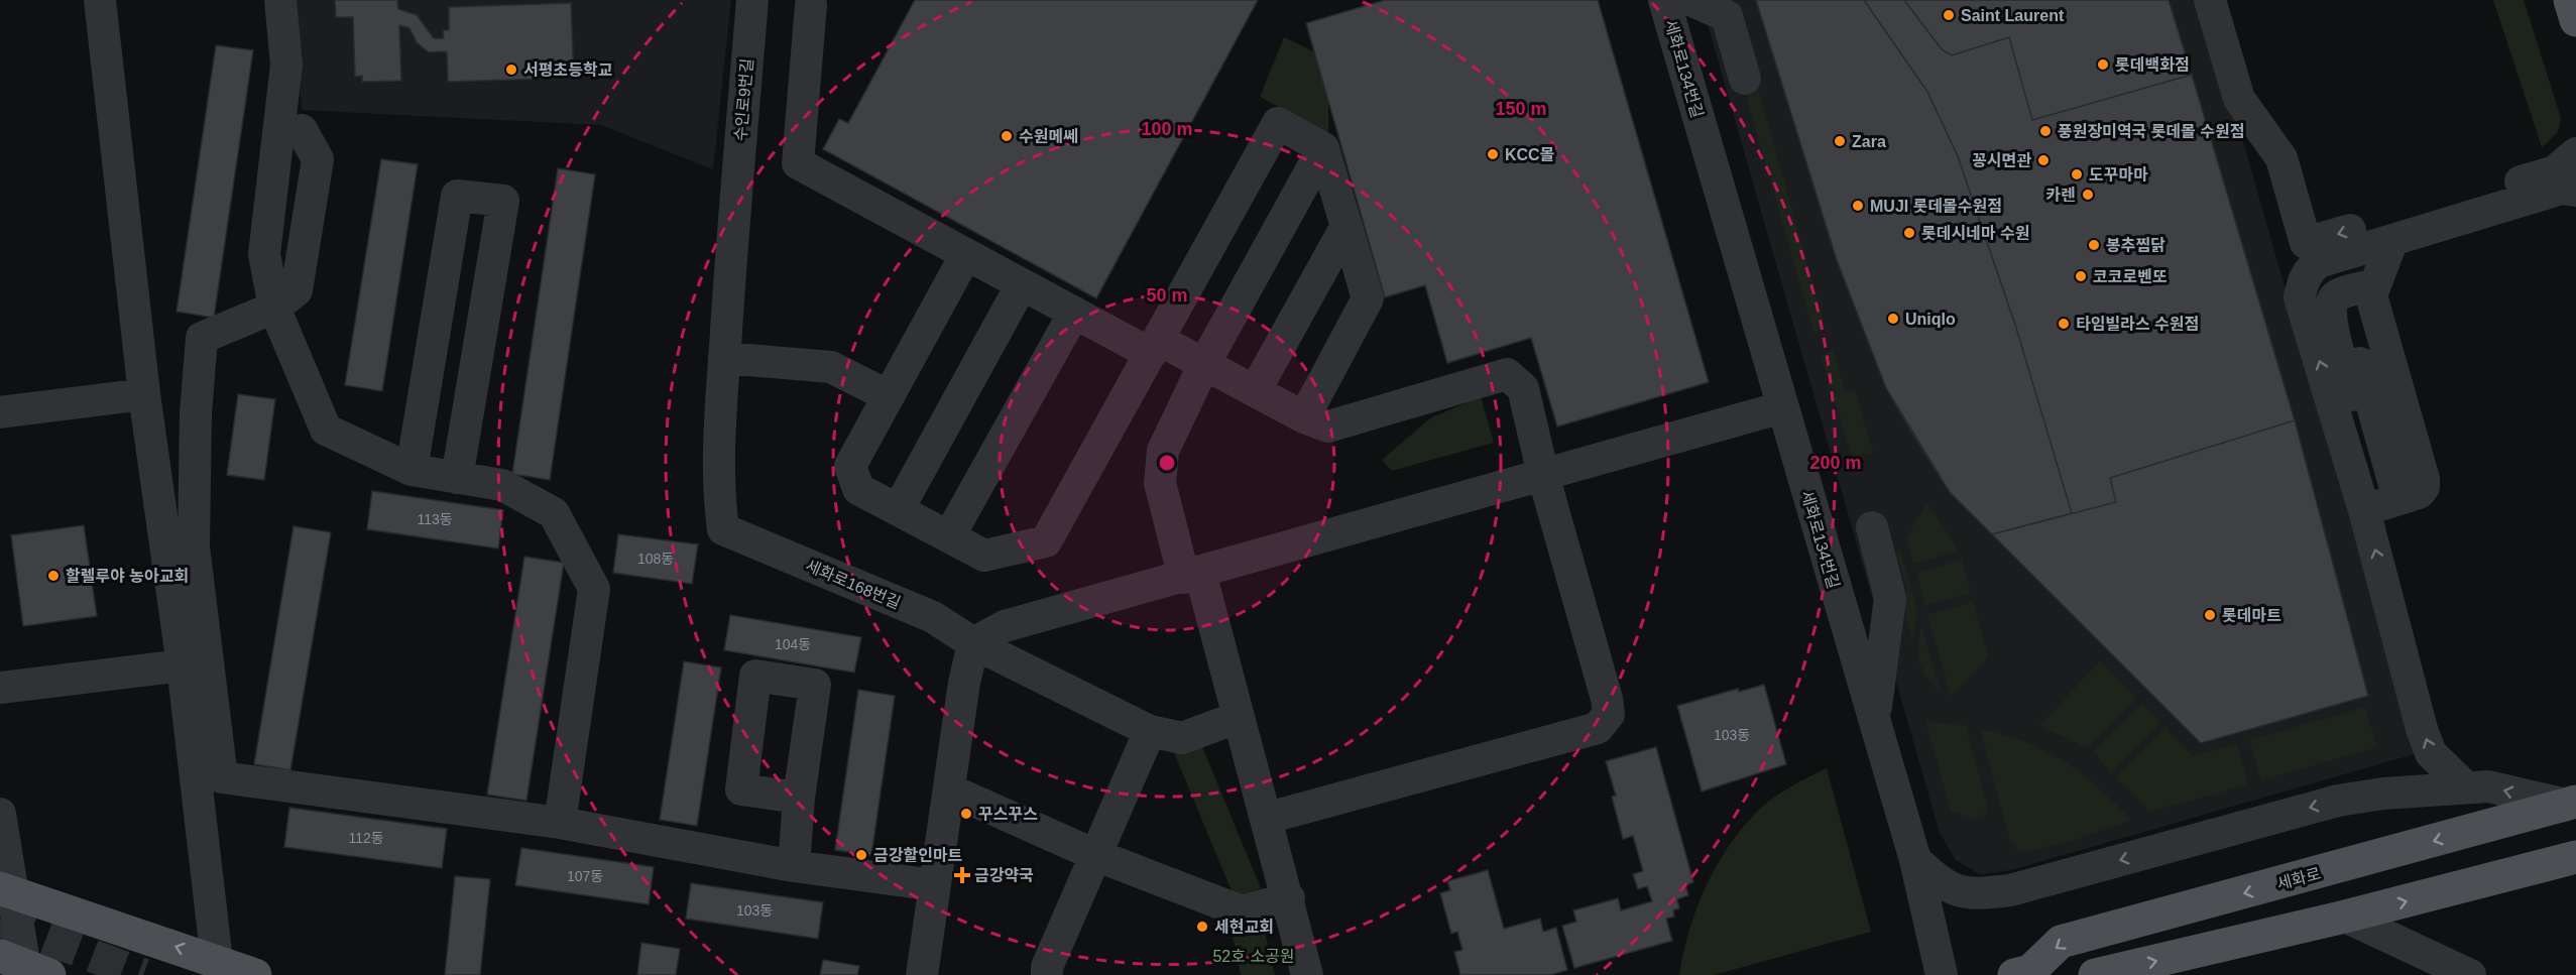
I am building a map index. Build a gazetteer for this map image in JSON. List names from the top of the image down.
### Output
{
  "streets": {
    "main road": ["세화로"],
    "street": ["세화로134번길", "수인로9번길", "세화로168번길"]
  },
  "crossings": [
    ["수인로9번길", "세화로168번길"]
  ],
  "parks": ["52호 소공원"],
  "places": {
    "other": [
      "Saint Laurent",
      "롯데백화점",
      "서평초등학교",
      "풍원장미역국 롯데몰 수원점",
      "수원메쎄",
      "Zara",
      "KCC몰",
      "꽁시면관",
      "도꾸마마",
      "카렌",
      "MUJI 롯데몰수원점",
      "롯데시네마 수원",
      "봉추찜닭",
      "코코로벤또",
      "Uniqlo",
      "타임빌라스 수원점",
      "할렐루야 농아교회",
      "롯데마트",
      "꾸스꾸스",
      "금강할인마트",
      "세현교회"
    ],
    "health": ["금강약국"]
  },
  "house_numbers": [
    "113동",
    "108동",
    "104동",
    "103동",
    "112동",
    "107동",
    "103동"
  ],
  "rings": [
    "150 m",
    "100 m",
    "50 m",
    "200 m"
  ]
}
